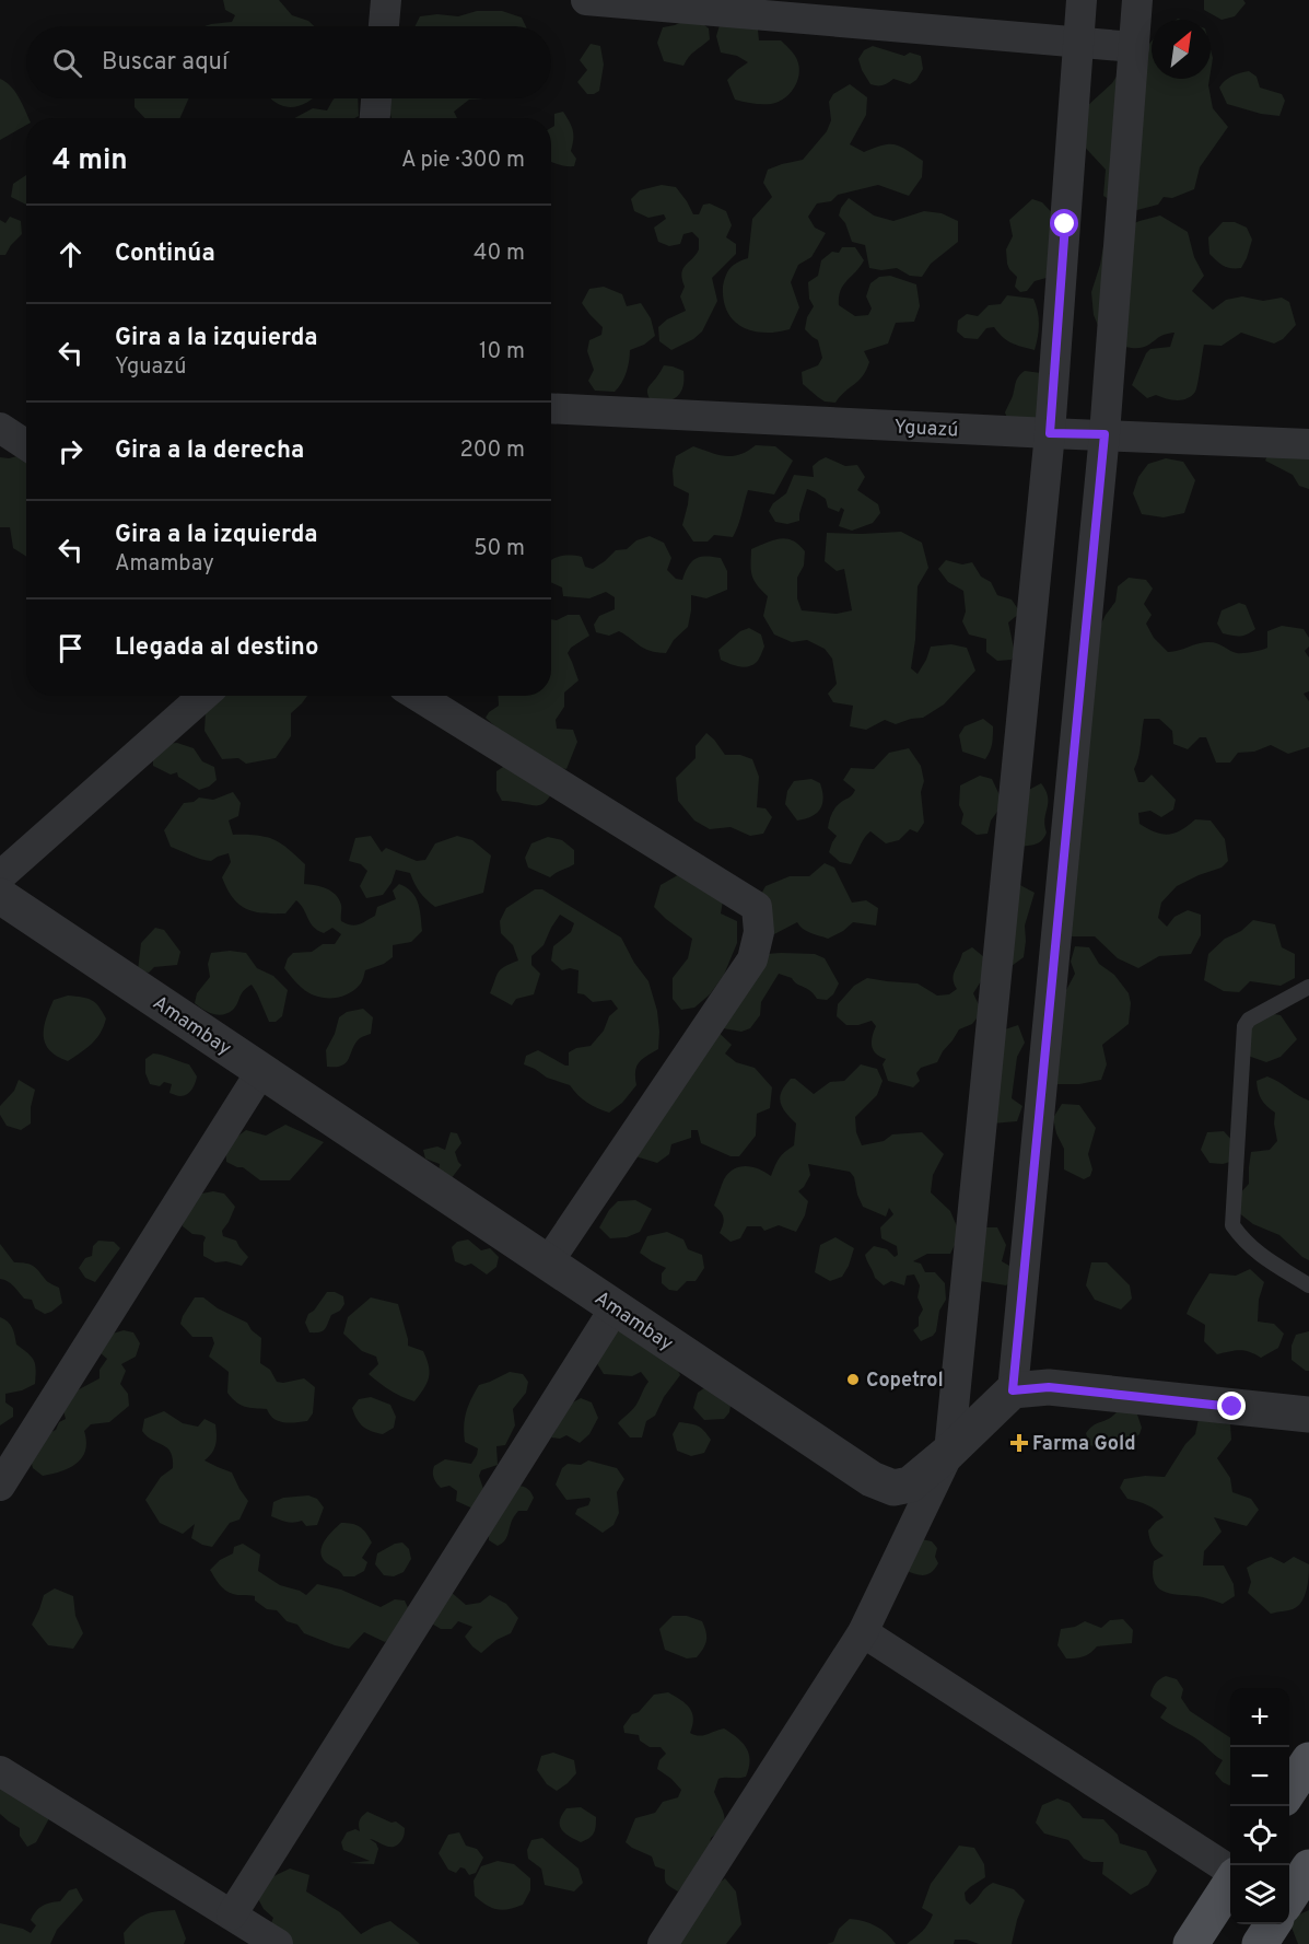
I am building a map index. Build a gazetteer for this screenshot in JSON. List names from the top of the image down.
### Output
{
  "streets": {
    "street": ["Yguazú", "Amambay"]
  },
  "places": {
    "other": ["Copetrol"],
    "health": ["Farma Gold"]
  },
  "north": "top right",
  "page": {
    "search": "Buscar aquí",
    "heading": ["4 min", "A pie · 300 m"],
    "list": [
      ["Continúa", "40 m"],
      ["Gira a la izquierda", "Yguazú", "10 m"],
      ["Gira a la derecha", "200 m"],
      ["Gira a la izquierda", "Amambay", "50 m"],
      "Llegada al destino"
    ],
    "map_buttons": ["+", "−"]
  }
}
